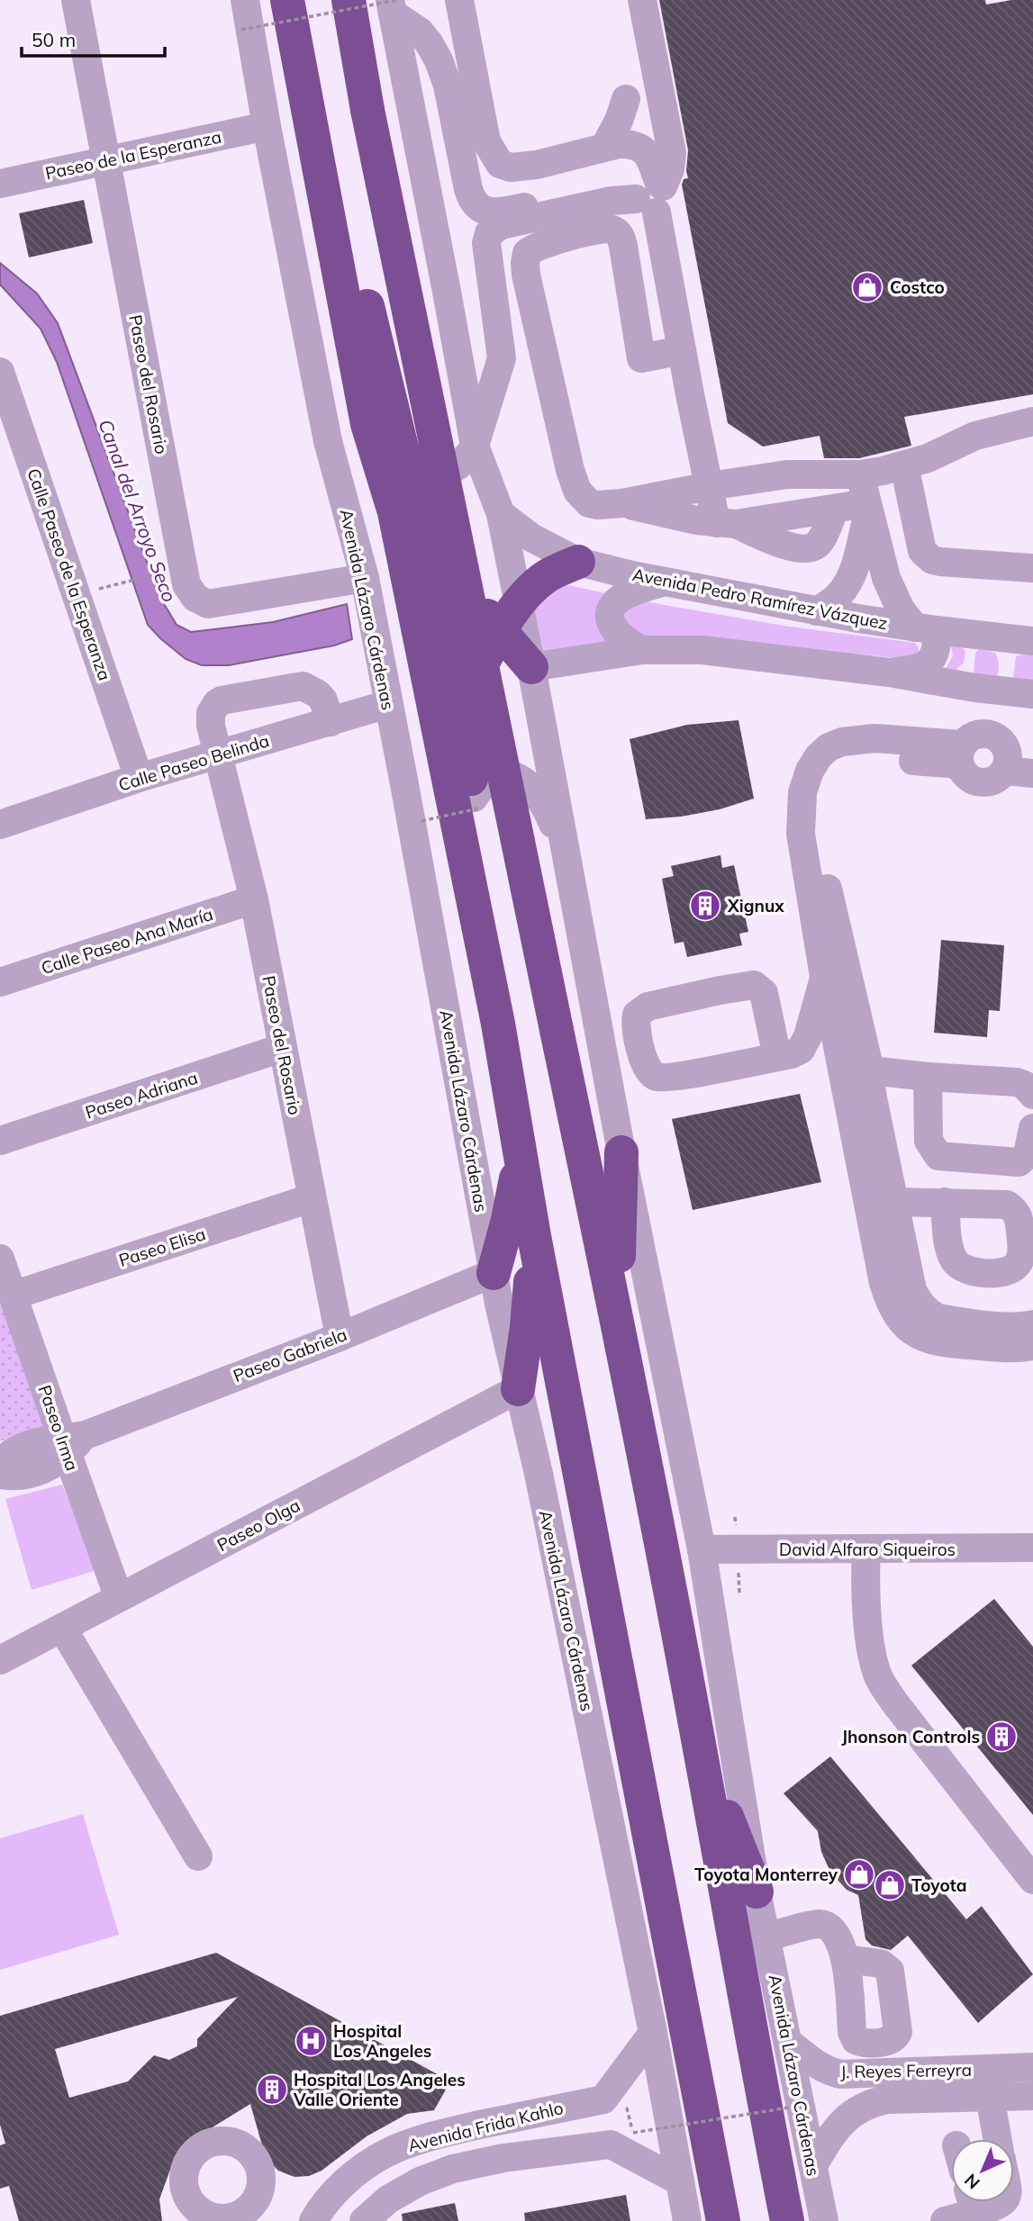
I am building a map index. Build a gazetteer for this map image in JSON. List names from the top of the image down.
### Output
{
  "streets": {
    "highway": ["Avenida Lázaro Cárdenas"],
    "street": [
      "Paseo de la Esperanza",
      "Paseo del Rosario",
      "Calle Paseo de la Esperanza",
      "Avenida Pedro Ramírez Vázquez",
      "Calle Paseo Belinda",
      "Calle Paseo Ana María",
      "Paseo Adriana",
      "Paseo Elisa",
      "Paseo Gabriela",
      "Paseo Irma",
      "Paseo Olga",
      "David Alfaro Siqueiros",
      "J. Reyes Ferreyra",
      "Avenida Frida Kahlo"
    ]
  },
  "crossings": [
    ["Paseo de la Esperanza", "Paseo del Rosario"],
    ["Paseo de la Esperanza", "Avenida Lázaro Cárdenas"],
    ["Paseo del Rosario", "Avenida Lázaro Cárdenas"],
    ["Paseo del Rosario", "Calle Paseo Belinda"],
    ["Paseo del Rosario", "Calle Paseo Ana María"],
    ["Paseo del Rosario", "Paseo Adriana"],
    ["Paseo del Rosario", "Paseo Elisa"],
    ["Paseo del Rosario", "Paseo Gabriela"],
    ["Calle Paseo de la Esperanza", "Calle Paseo Belinda"],
    ["Avenida Pedro Ramírez Vázquez", "Avenida Lázaro Cárdenas"],
    ["Avenida Lázaro Cárdenas", "Calle Paseo Belinda"],
    ["Avenida Lázaro Cárdenas", "Paseo Gabriela"],
    ["Avenida Lázaro Cárdenas", "Paseo Olga"],
    ["Avenida Lázaro Cárdenas", "David Alfaro Siqueiros"],
    ["Avenida Lázaro Cárdenas", "J. Reyes Ferreyra"],
    ["Paseo Elisa", "Paseo Irma"],
    ["Paseo Gabriela", "Paseo Irma"],
    ["Paseo Irma", "Paseo Olga"]
  ],
  "water": ["Canal del Arroyo Seco"],
  "places": {
    "shop": ["Costco", "Toyota Monterrey", "Toyota"],
    "building": ["Xignux", "Jhonson Controls", "Hospital Los Angeles Valle Oriente"],
    "hospital": ["Hospital Los Angeles"]
  },
  "scale_bar": "50 m",
  "north": "bottom left"
}
